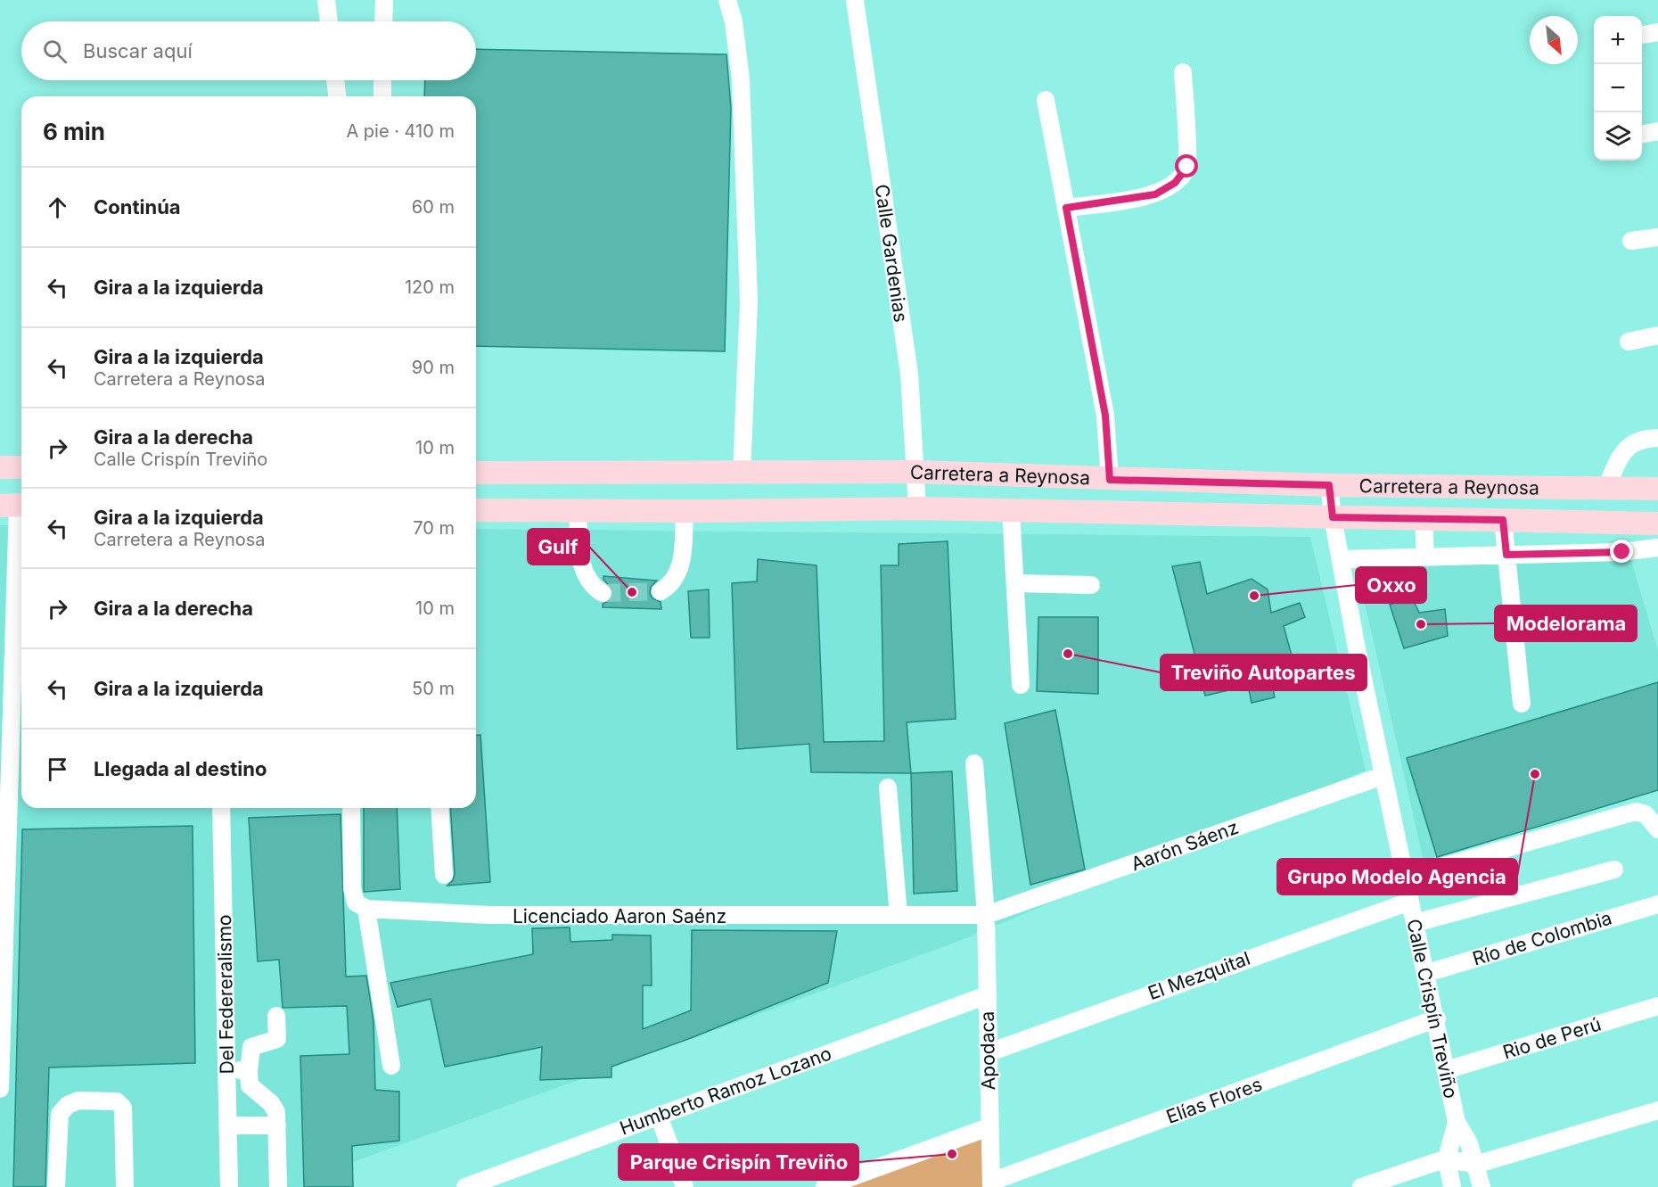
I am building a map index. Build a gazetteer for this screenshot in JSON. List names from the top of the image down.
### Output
{
  "streets": {
    "main road": ["Carretera a Reynosa"],
    "street": [
      "Calle Gardenias",
      "Aarón Sáenz",
      "Licenciado Aaron Saénz",
      "Río de Colombia",
      "El Mezquital",
      "Del Federeralismo",
      "Calle Crispín Treviño",
      "Rio de Perú",
      "Apodaca",
      "Humberto Ramoz Lozano",
      "Elías Flores"
    ]
  },
  "crossings": [
    ["Calle Gardenias", "Carretera a Reynosa"],
    ["Carretera a Reynosa", "Calle Crispín Treviño"],
    ["Aarón Sáenz", "Licenciado Aaron Saénz"],
    ["Aarón Sáenz", "Calle Crispín Treviño"],
    ["Aarón Sáenz", "Apodaca"],
    ["Licenciado Aaron Saénz", "Apodaca"],
    ["Río de Colombia", "Calle Crispín Treviño"],
    ["El Mezquital", "Calle Crispín Treviño"],
    ["El Mezquital", "Apodaca"],
    ["Calle Crispín Treviño", "Rio de Perú"],
    ["Calle Crispín Treviño", "Elías Flores"],
    ["Apodaca", "Humberto Ramoz Lozano"],
    ["Apodaca", "Elías Flores"]
  ],
  "places": [
    "Gulf",
    "Oxxo",
    "Modelorama",
    "Treviño Autopartes",
    "Grupo Modelo Agencia",
    "Parque Crispín Treviño"
  ],
  "north": "bottom right",
  "page": {
    "map_buttons": ["+", "−"],
    "search": "Buscar aquí",
    "heading": ["6 min", "A pie · 410 m"],
    "list": [
      ["Continúa", "60 m"],
      ["Gira a la izquierda", "120 m"],
      ["Gira a la izquierda", "Carretera a Reynosa", "90 m"],
      ["Gira a la derecha", "Calle Crispín Treviño", "10 m"],
      ["Gira a la izquierda", "Carretera a Reynosa", "70 m"],
      ["Gira a la derecha", "10 m"],
      ["Gira a la izquierda", "50 m"],
      "Llegada al destino"
    ]
  }
}
